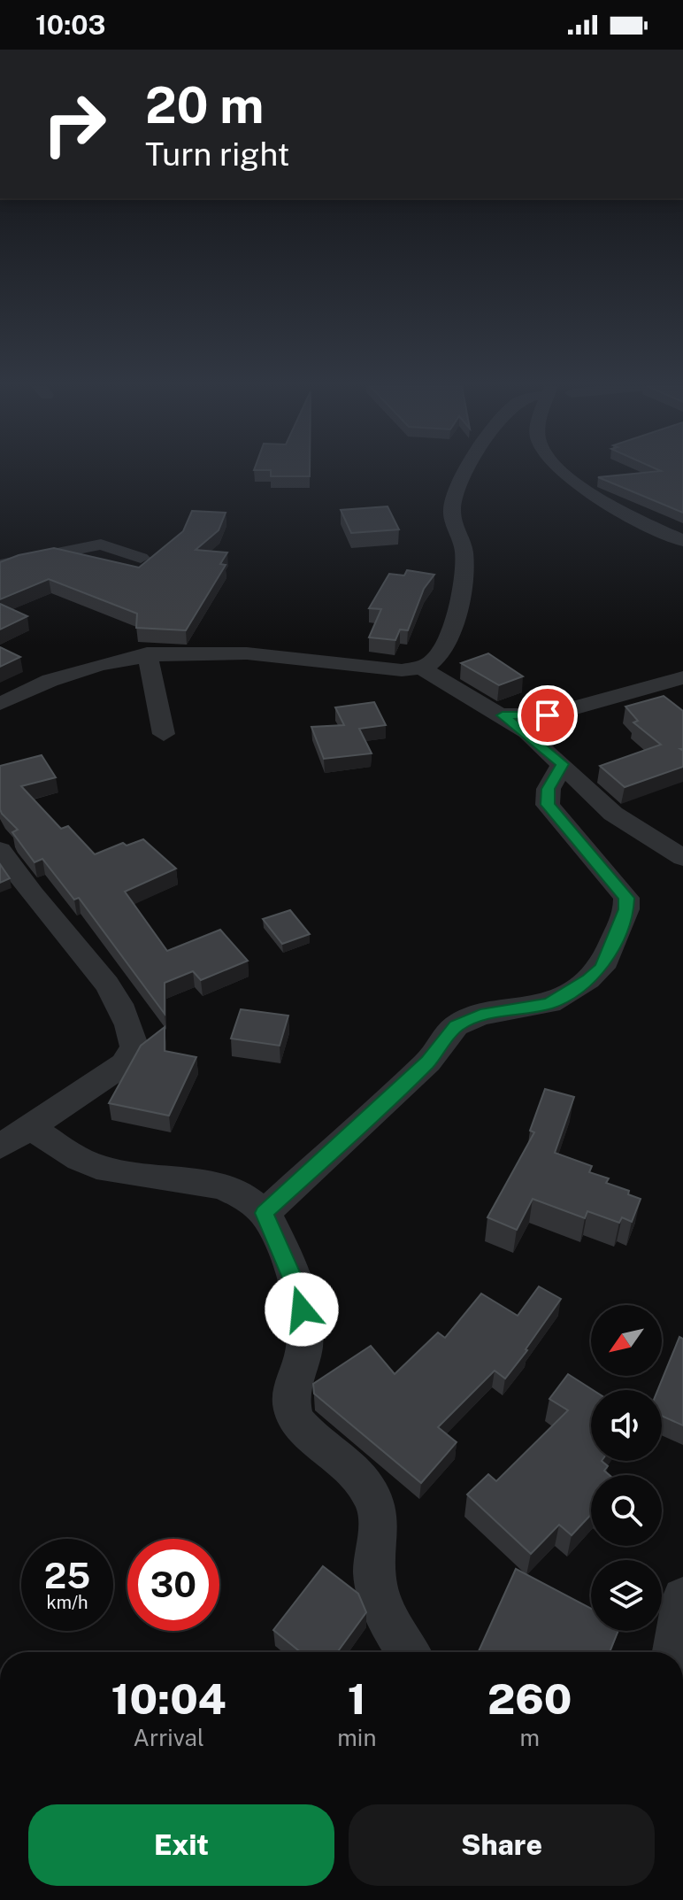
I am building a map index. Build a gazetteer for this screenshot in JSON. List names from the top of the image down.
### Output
{
  "north": "bottom left",
  "page": {
    "status": "10:03",
    "turn": ["20 m", "Turn right"],
    "speed": "25 km/h",
    "limit": "30",
    "eta": [
      "10:04",
      "Arrival",
      "1",
      "min",
      "260",
      "m"
    ],
    "buttons": ["Exit", "Share"]
  }
}
